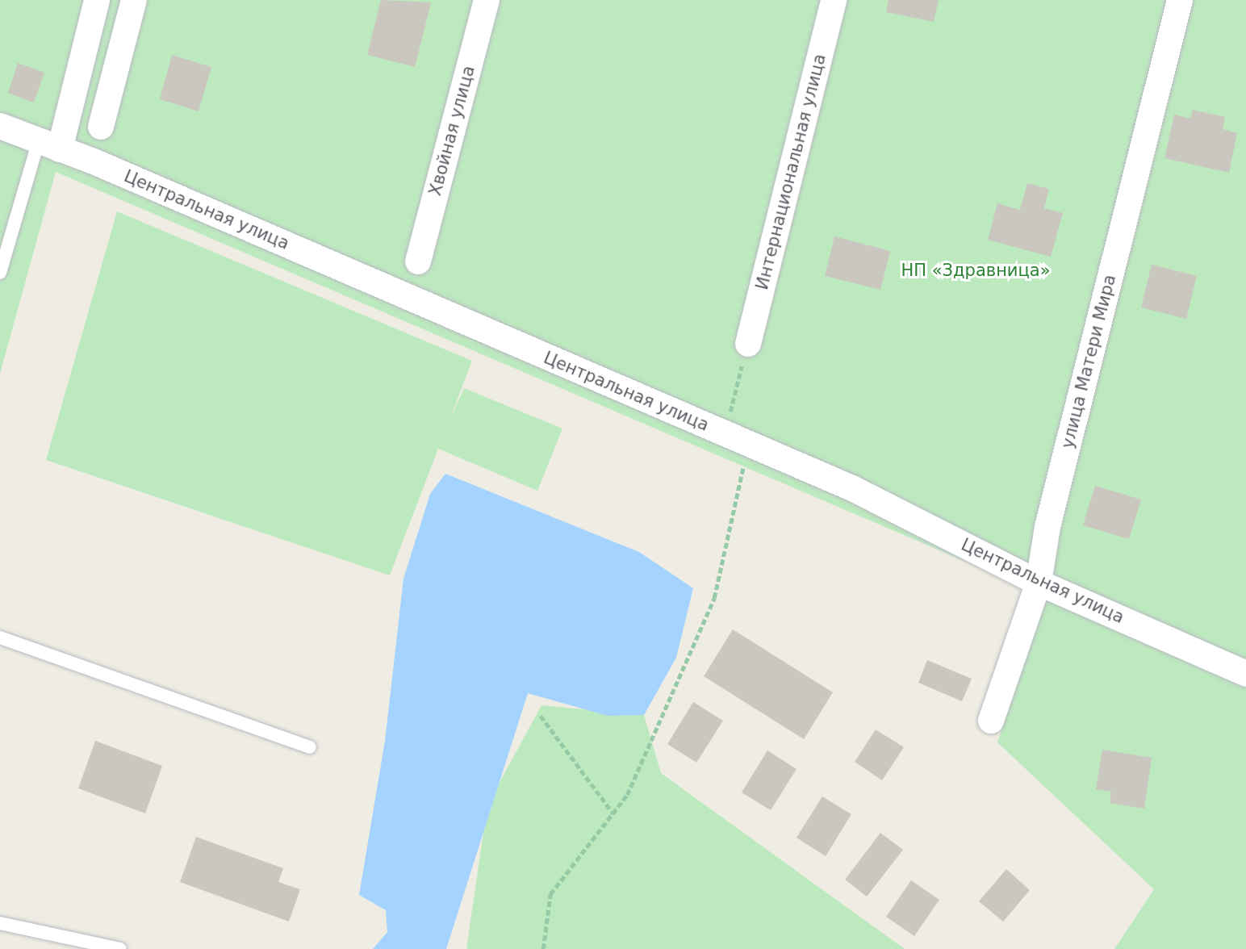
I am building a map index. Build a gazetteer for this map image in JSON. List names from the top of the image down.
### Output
{
  "streets": {
    "street": [
      "Хвойная улица",
      "Интернациональная улица",
      "Центральная улица",
      "улица Матери Мира"
    ]
  },
  "crossings": [
    ["Центральная улица", "улица Матери Мира"]
  ],
  "parks": ["НП «Здравница»"]
}
